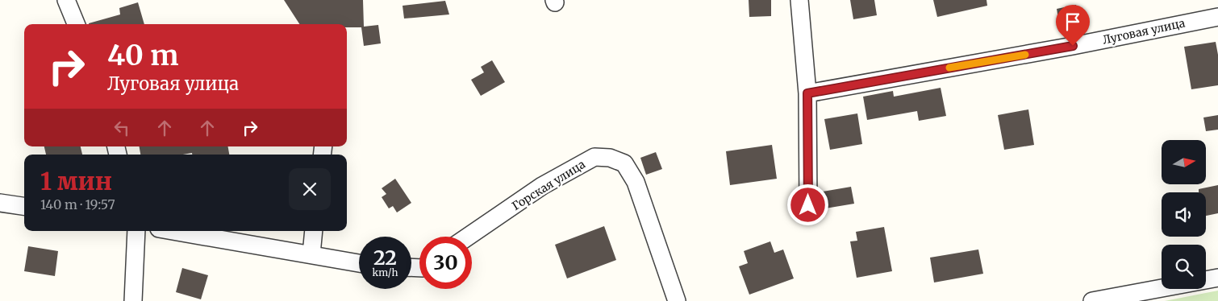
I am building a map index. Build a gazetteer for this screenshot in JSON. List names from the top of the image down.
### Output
{
  "streets": {
    "street": ["Луговая улица", "Горская улица"]
  },
  "north": "right",
  "page": {
    "turn": ["40 m", "Луговая улица"],
    "heading": ["1 мин", "140 m · 19:57"],
    "speed": "22 km/h",
    "limit": "30"
  }
}
